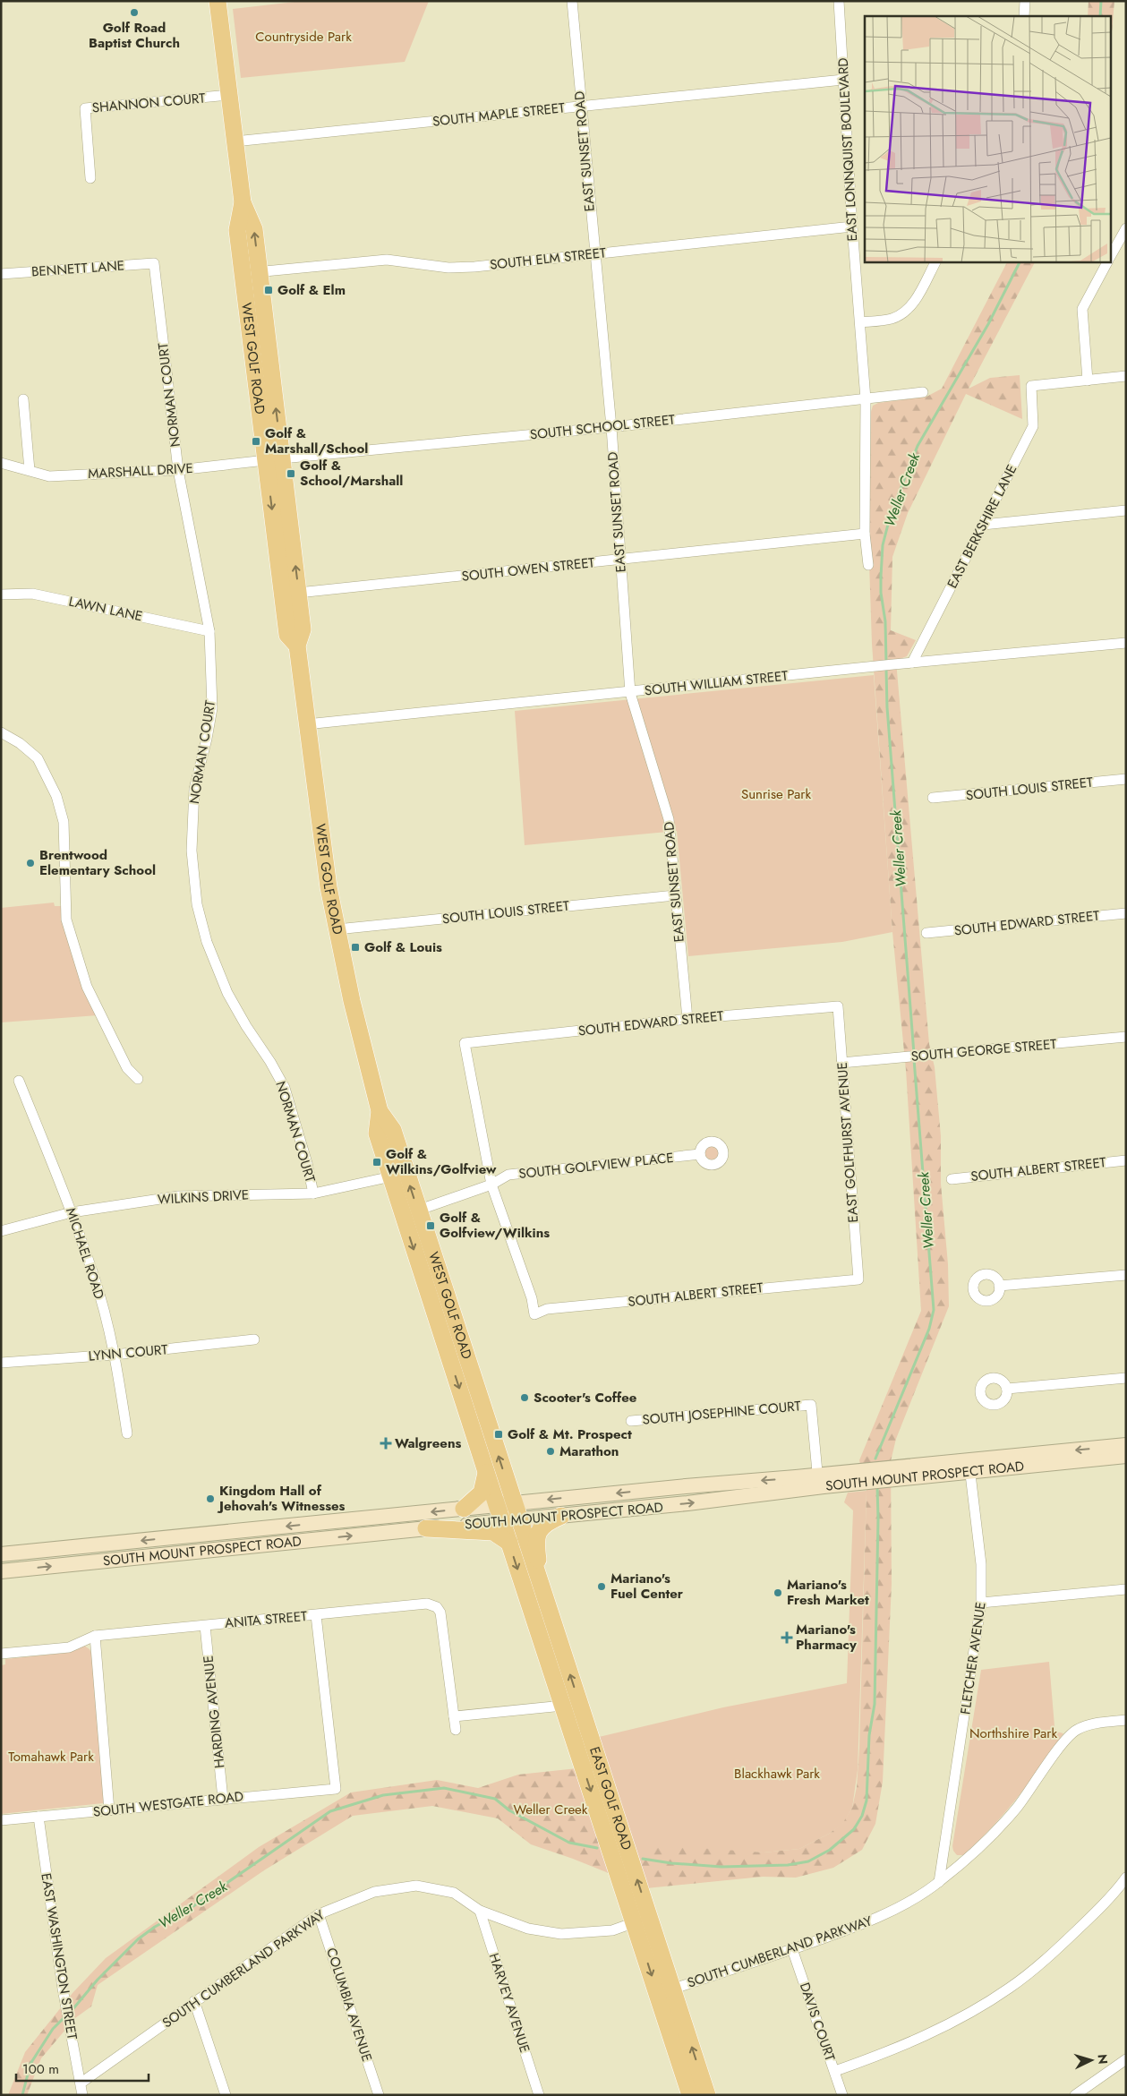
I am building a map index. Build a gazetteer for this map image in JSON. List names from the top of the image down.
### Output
{
  "streets": {
    "main road": ["WEST GOLF ROAD", "SOUTH MOUNT PROSPECT ROAD", "EAST GOLF ROAD"],
    "street": [
      "SHANNON COURT",
      "SOUTH MAPLE STREET",
      "EAST LONNQUIST BOULEVARD",
      "EAST SUNSET ROAD",
      "SOUTH ELM STREET",
      "BENNETT LANE",
      "NORMAN COURT",
      "SOUTH SCHOOL STREET",
      "MARSHALL DRIVE",
      "EAST BERKSHIRE LANE",
      "SOUTH OWEN STREET",
      "LAWN LANE",
      "SOUTH WILLIAM STREET",
      "SOUTH LOUIS STREET",
      "SOUTH EDWARD STREET",
      "SOUTH GEORGE STREET",
      "EAST GOLFHURST AVENUE",
      "SOUTH GOLFVIEW PLACE",
      "SOUTH ALBERT STREET",
      "WILKINS DRIVE",
      "MICHAEL ROAD",
      "LYNN COURT",
      "SOUTH JOSEPHINE COURT",
      "ANITA STREET",
      "FLETCHER AVENUE",
      "HARDING AVENUE",
      "SOUTH WESTGATE ROAD",
      "SOUTH CUMBERLAND PARKWAY",
      "EAST WASHINGTON STREET",
      "HARVEY AVENUE",
      "COLUMBIA AVENUE",
      "DAVIS COURT"
    ]
  },
  "crossings": [
    ["SHANNON COURT", "WEST GOLF ROAD"],
    ["SOUTH MAPLE STREET", "EAST LONNQUIST BOULEVARD"],
    ["SOUTH MAPLE STREET", "EAST SUNSET ROAD"],
    ["SOUTH MAPLE STREET", "WEST GOLF ROAD"],
    ["EAST LONNQUIST BOULEVARD", "SOUTH ELM STREET"],
    ["EAST LONNQUIST BOULEVARD", "SOUTH SCHOOL STREET"],
    ["EAST LONNQUIST BOULEVARD", "SOUTH OWEN STREET"],
    ["EAST SUNSET ROAD", "SOUTH ELM STREET"],
    ["EAST SUNSET ROAD", "SOUTH SCHOOL STREET"],
    ["EAST SUNSET ROAD", "SOUTH OWEN STREET"],
    ["EAST SUNSET ROAD", "SOUTH WILLIAM STREET"],
    ["EAST SUNSET ROAD", "SOUTH LOUIS STREET"],
    ["EAST SUNSET ROAD", "SOUTH EDWARD STREET"],
    ["SOUTH ELM STREET", "WEST GOLF ROAD"],
    ["BENNETT LANE", "NORMAN COURT"],
    ["WEST GOLF ROAD", "SOUTH SCHOOL STREET"],
    ["WEST GOLF ROAD", "MARSHALL DRIVE"],
    ["WEST GOLF ROAD", "SOUTH OWEN STREET"],
    ["WEST GOLF ROAD", "SOUTH WILLIAM STREET"],
    ["WEST GOLF ROAD", "SOUTH LOUIS STREET"],
    ["WEST GOLF ROAD", "SOUTH GOLFVIEW PLACE"],
    ["WEST GOLF ROAD", "WILKINS DRIVE"],
    ["WEST GOLF ROAD", "SOUTH MOUNT PROSPECT ROAD"],
    ["WEST GOLF ROAD", "EAST GOLF ROAD"],
    ["NORMAN COURT", "MARSHALL DRIVE"],
    ["NORMAN COURT", "LAWN LANE"],
    ["NORMAN COURT", "WILKINS DRIVE"],
    ["SOUTH SCHOOL STREET", "MARSHALL DRIVE"],
    ["EAST BERKSHIRE LANE", "SOUTH WILLIAM STREET"],
    ["SOUTH EDWARD STREET", "EAST GOLFHURST AVENUE"],
    ["SOUTH EDWARD STREET", "SOUTH GOLFVIEW PLACE"],
    ["SOUTH EDWARD STREET", "SOUTH ALBERT STREET"],
    ["SOUTH GEORGE STREET", "EAST GOLFHURST AVENUE"],
    ["EAST GOLFHURST AVENUE", "SOUTH ALBERT STREET"],
    ["SOUTH GOLFVIEW PLACE", "SOUTH ALBERT STREET"],
    ["WILKINS DRIVE", "MICHAEL ROAD"],
    ["MICHAEL ROAD", "LYNN COURT"],
    ["SOUTH JOSEPHINE COURT", "SOUTH MOUNT PROSPECT ROAD"],
    ["SOUTH MOUNT PROSPECT ROAD", "FLETCHER AVENUE"],
    ["SOUTH MOUNT PROSPECT ROAD", "EAST GOLF ROAD"],
    ["ANITA STREET", "HARDING AVENUE"],
    ["ANITA STREET", "SOUTH WESTGATE ROAD"],
    ["FLETCHER AVENUE", "SOUTH CUMBERLAND PARKWAY"],
    ["HARDING AVENUE", "SOUTH WESTGATE ROAD"],
    ["EAST GOLF ROAD", "SOUTH CUMBERLAND PARKWAY"],
    ["SOUTH WESTGATE ROAD", "EAST WASHINGTON STREET"],
    ["SOUTH CUMBERLAND PARKWAY", "EAST WASHINGTON STREET"],
    ["SOUTH CUMBERLAND PARKWAY", "HARVEY AVENUE"],
    ["SOUTH CUMBERLAND PARKWAY", "COLUMBIA AVENUE"],
    ["SOUTH CUMBERLAND PARKWAY", "DAVIS COURT"]
  ],
  "water": ["Weller Creek"],
  "parks": [
    "Countryside Park",
    "Sunrise Park",
    "Northshire Park",
    "Tomahawk Park",
    "Blackhawk Park",
    "Weller Creek"
  ],
  "places": {
    "other": [
      "Golf Road Baptist Church",
      "Brentwood Elementary School",
      "Scooter's Coffee",
      "Marathon",
      "Kingdom Hall of Jehovah's Witnesses",
      "Mariano's Fuel Center",
      "Mariano's Fresh Market"
    ],
    "transit": [
      "Golf & Elm",
      "Golf & Marshall/School",
      "Golf & School/Marshall",
      "Golf & Louis",
      "Golf & Wilkins/Golfview",
      "Golf & Golfview/Wilkins",
      "Golf & Mt. Prospect"
    ],
    "health": ["Walgreens", "Mariano's Pharmacy"]
  },
  "scale_bar": "100 m",
  "north": "right"
}
